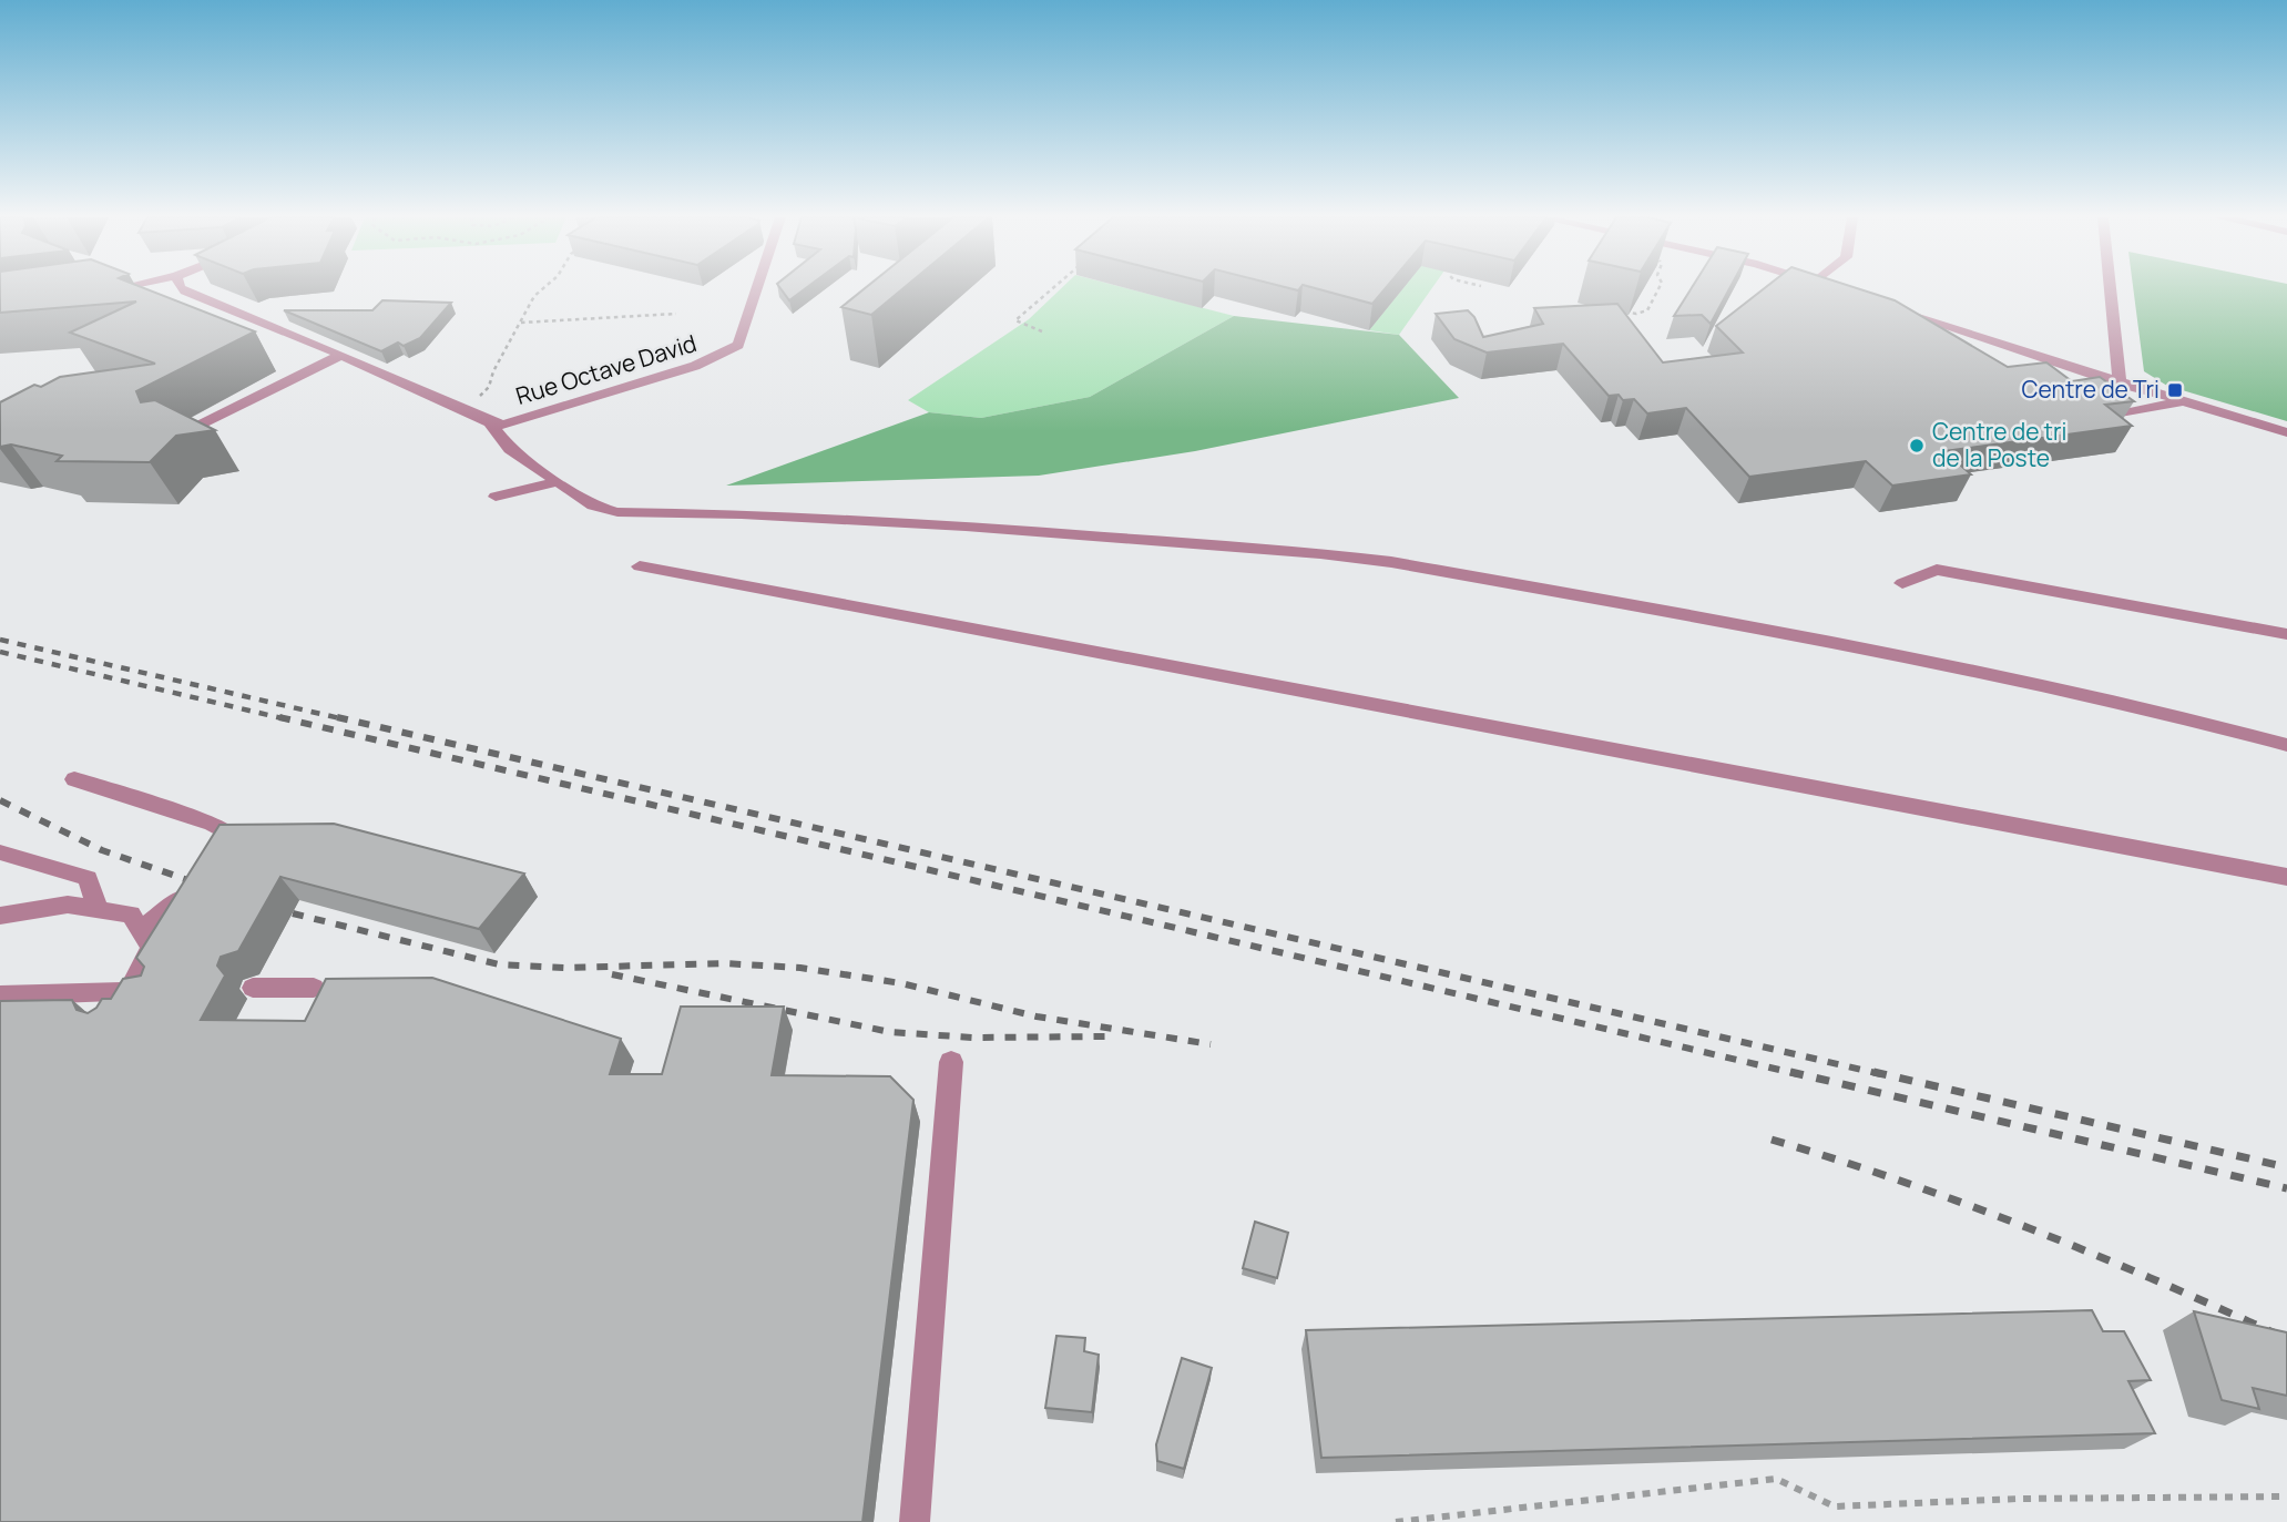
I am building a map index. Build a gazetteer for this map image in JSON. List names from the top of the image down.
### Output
{
  "streets": {
    "street": ["Rue Octave David"]
  },
  "places": {
    "transit": ["Centre de Tri"],
    "other": ["Centre de tri de la Poste"]
  }
}
